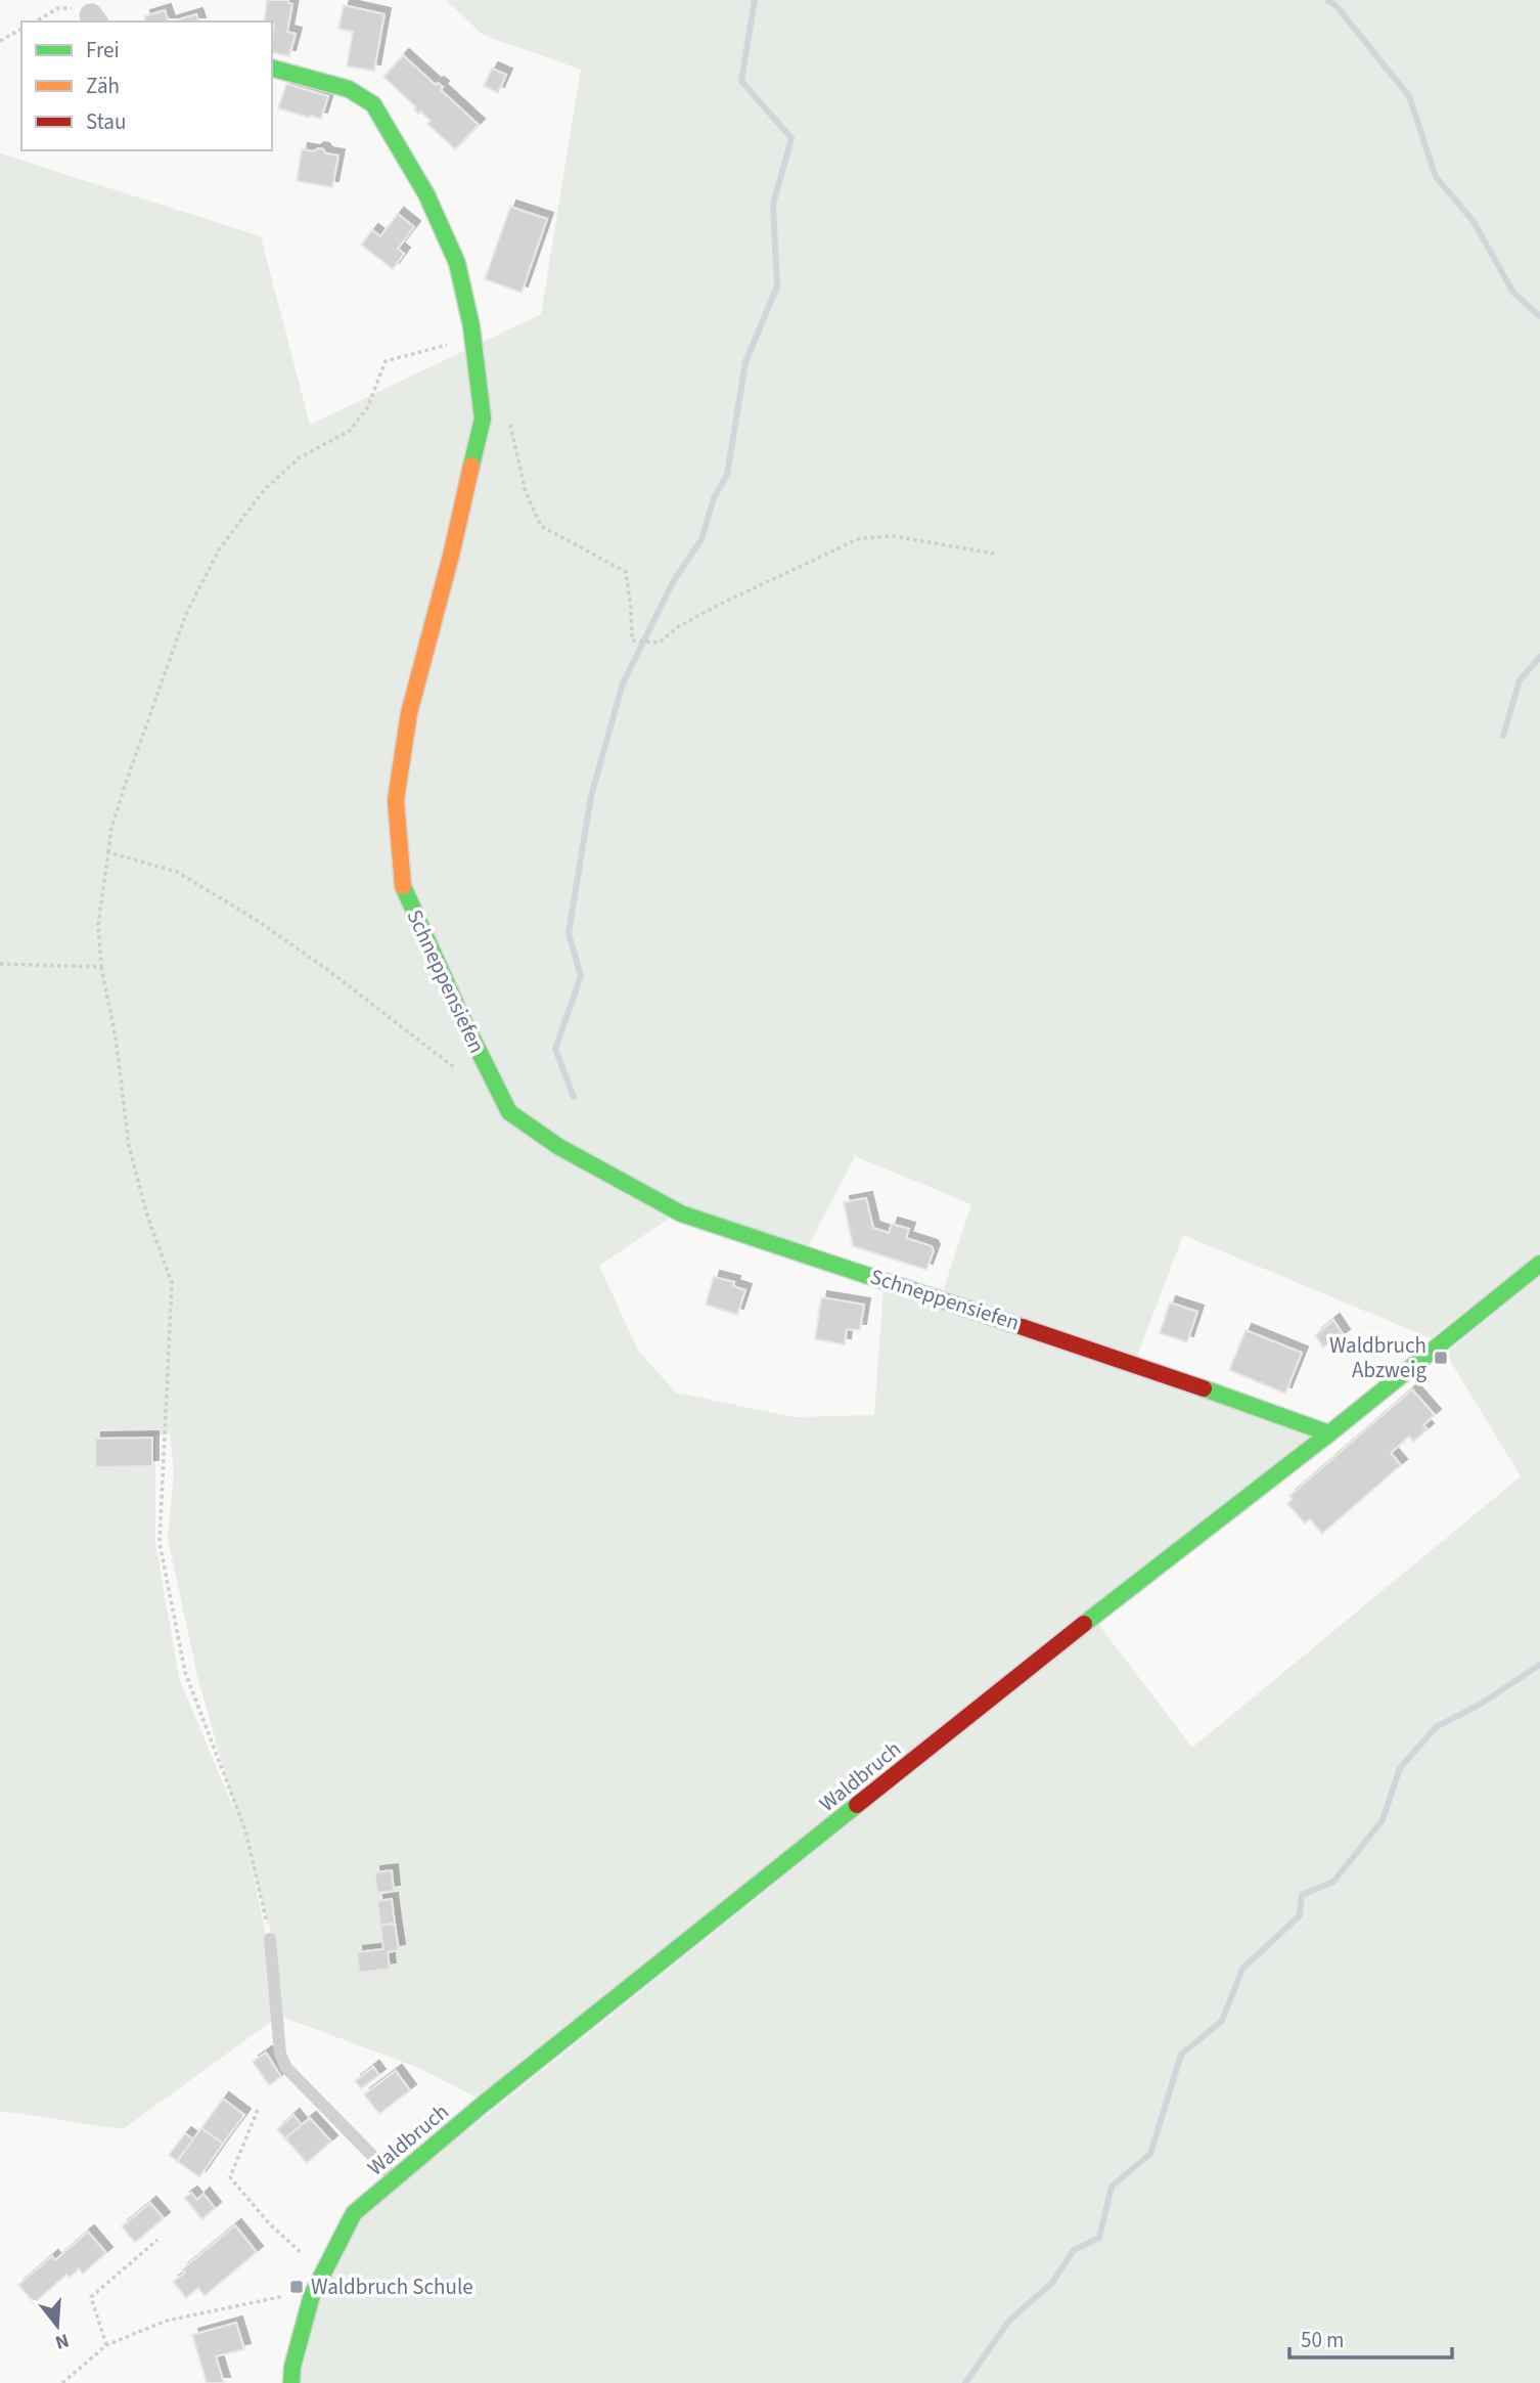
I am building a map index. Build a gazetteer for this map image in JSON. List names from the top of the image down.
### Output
{
  "streets": {
    "street": ["Schneppensiefen", "Waldbruch"]
  },
  "crossings": [
    ["Schneppensiefen", "Waldbruch"]
  ],
  "places": {
    "transit": ["Waldbruch Abzweig", "Waldbruch Schule"]
  },
  "legend": ["Frei", "Zäh", "Stau"],
  "scale_bar": "50 m",
  "north": "bottom"
}
